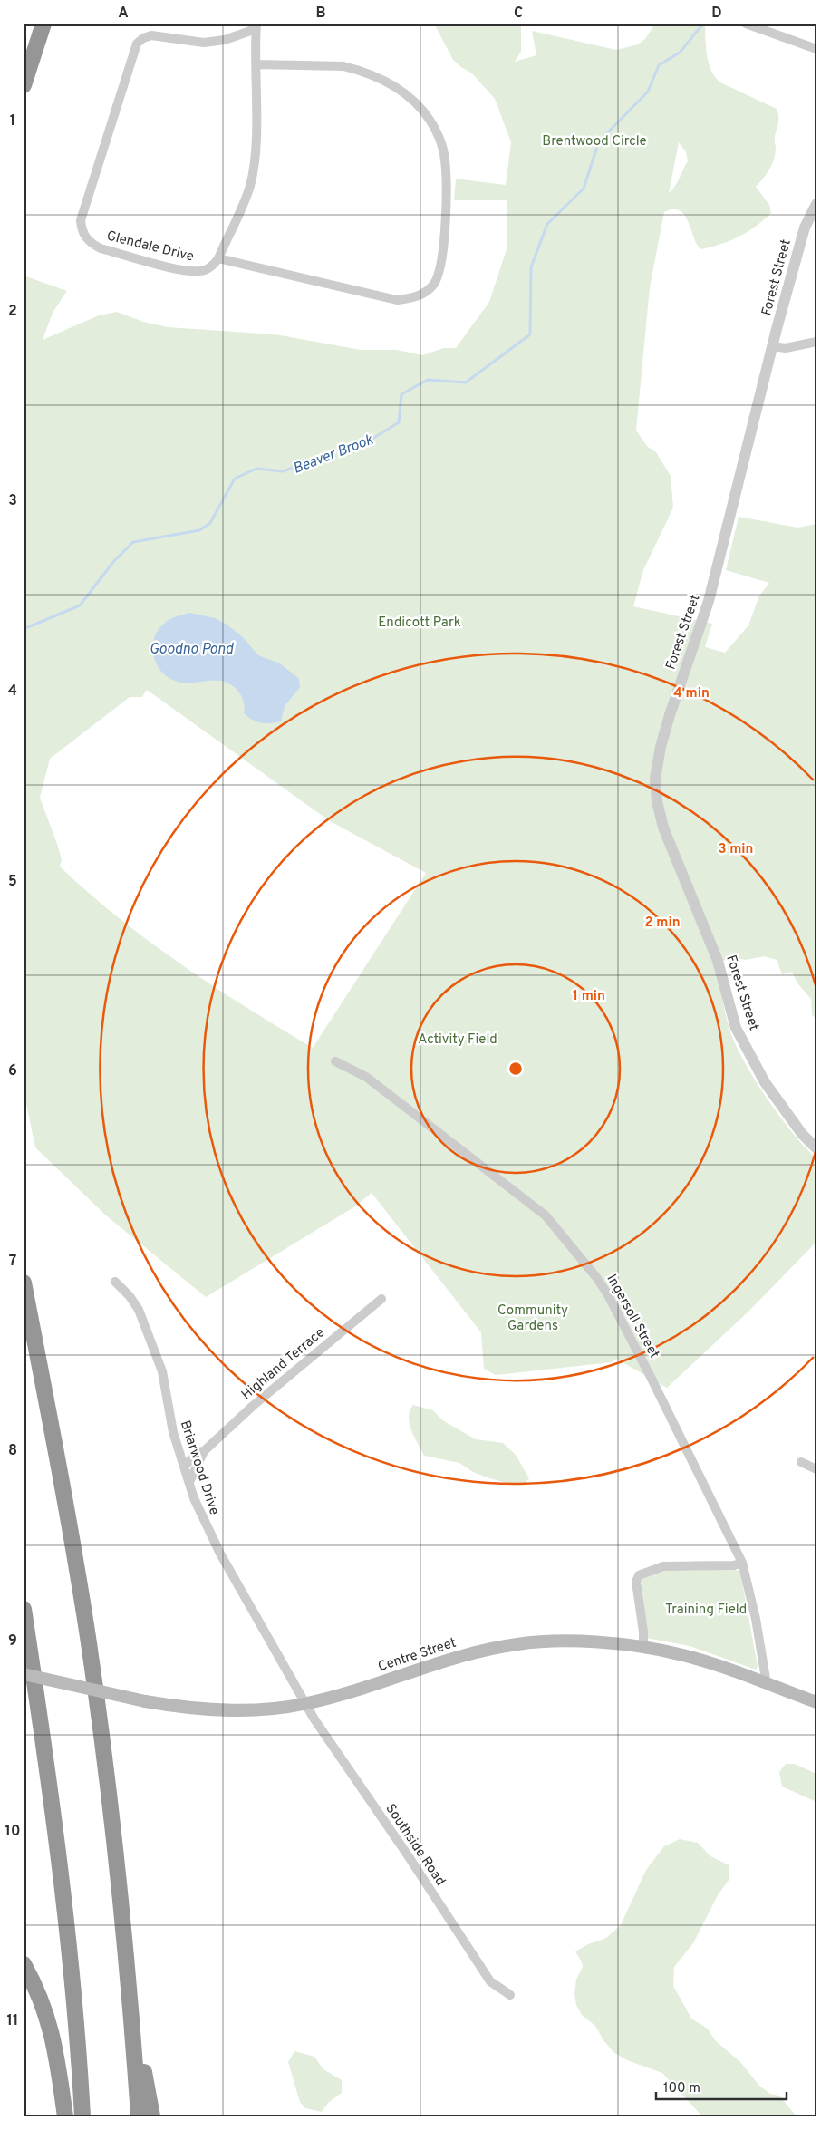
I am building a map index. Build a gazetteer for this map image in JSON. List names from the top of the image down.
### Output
{
  "streets": {
    "main road": ["Centre Street"],
    "street": [
      "Glendale Drive",
      "Forest Street",
      "Ingersoll Street",
      "Highland Terrace",
      "Briarwood Drive",
      "Southside Road"
    ]
  },
  "crossings": [
    ["Ingersoll Street", "Centre Street"],
    ["Highland Terrace", "Briarwood Drive"],
    ["Briarwood Drive", "Centre Street"],
    ["Briarwood Drive", "Southside Road"],
    ["Centre Street", "Southside Road"]
  ],
  "water": ["Beaver Brook", "Goodno Pond"],
  "parks": [
    "Brentwood Circle",
    "Endicott Park",
    "Activity Field",
    "Community Gardens",
    "Training Field"
  ],
  "scale_bar": "100 m",
  "grid": {
    "columns": [
      "A",
      "B",
      "C",
      "D"
    ],
    "rows": [
      "1",
      "2",
      "3",
      "4",
      "5",
      "6",
      "7",
      "8",
      "9",
      "10",
      "11"
    ]
  },
  "rings": [
    "4 min",
    "3 min",
    "2 min",
    "1 min"
  ]
}
